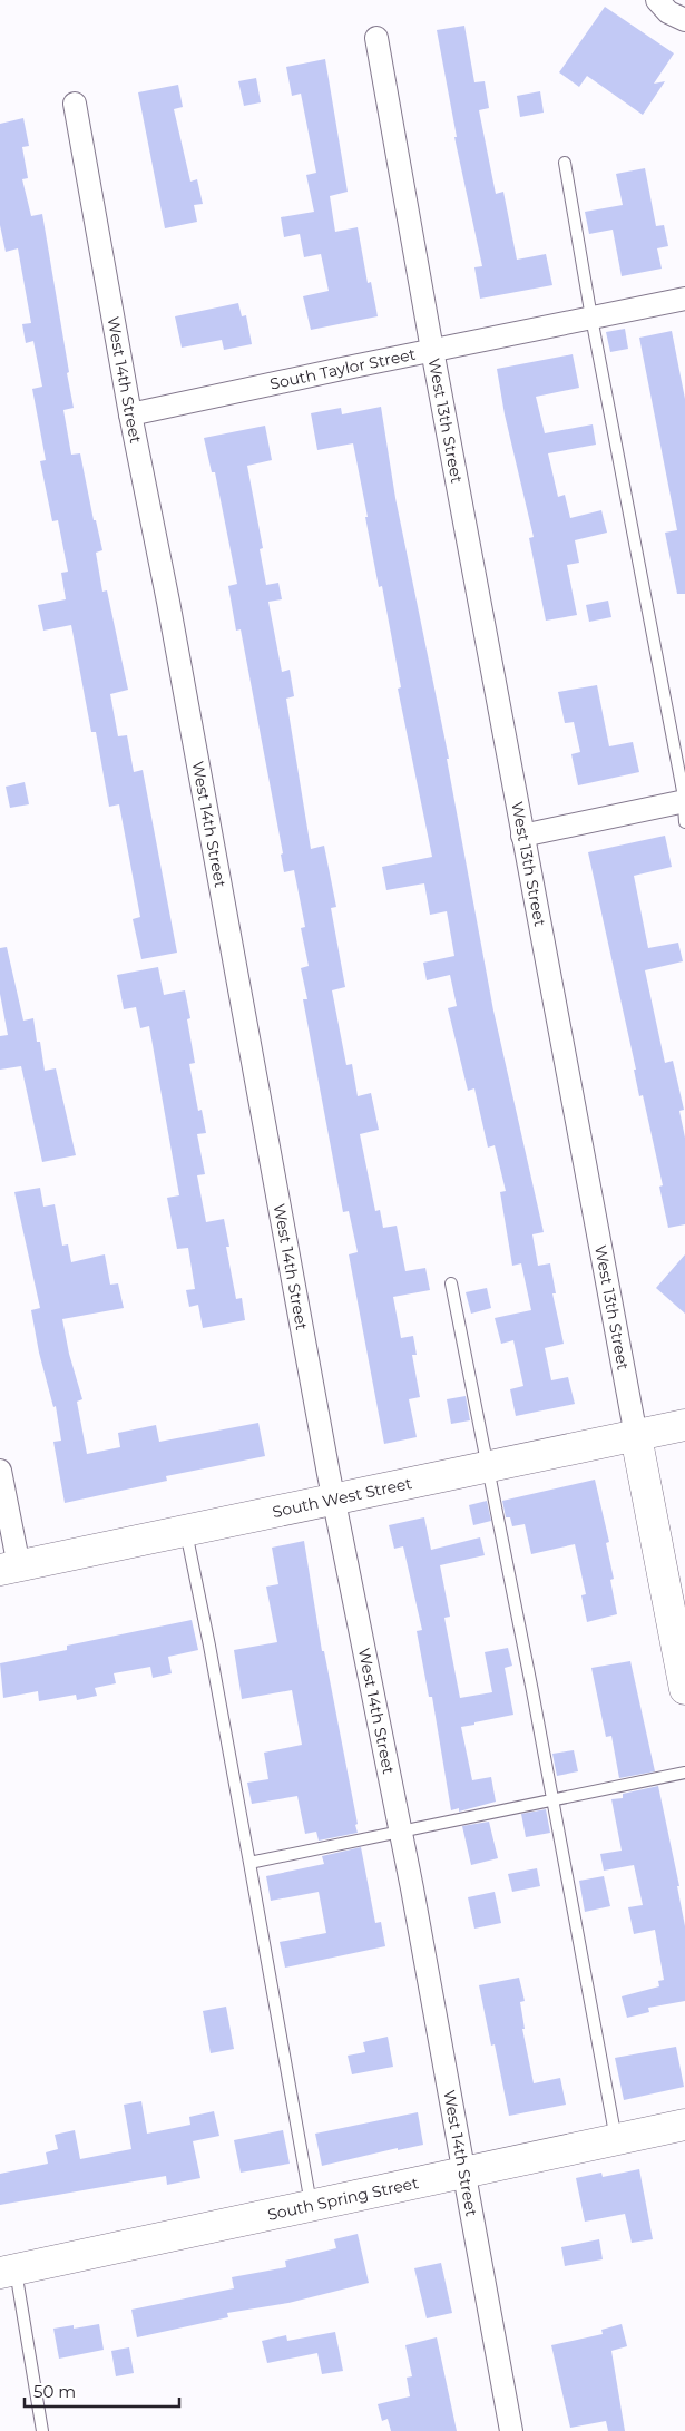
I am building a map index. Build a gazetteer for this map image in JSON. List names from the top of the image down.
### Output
{
  "streets": {
    "street": [
      "South Taylor Street",
      "West 14th Street",
      "West 13th Street",
      "South West Street",
      "South Spring Street"
    ]
  },
  "crossings": [
    ["South Taylor Street", "West 14th Street"],
    ["South Taylor Street", "West 13th Street"],
    ["West 14th Street", "South West Street"],
    ["West 14th Street", "South Spring Street"],
    ["West 13th Street", "South West Street"]
  ],
  "scale_bar": "50 m"
}
